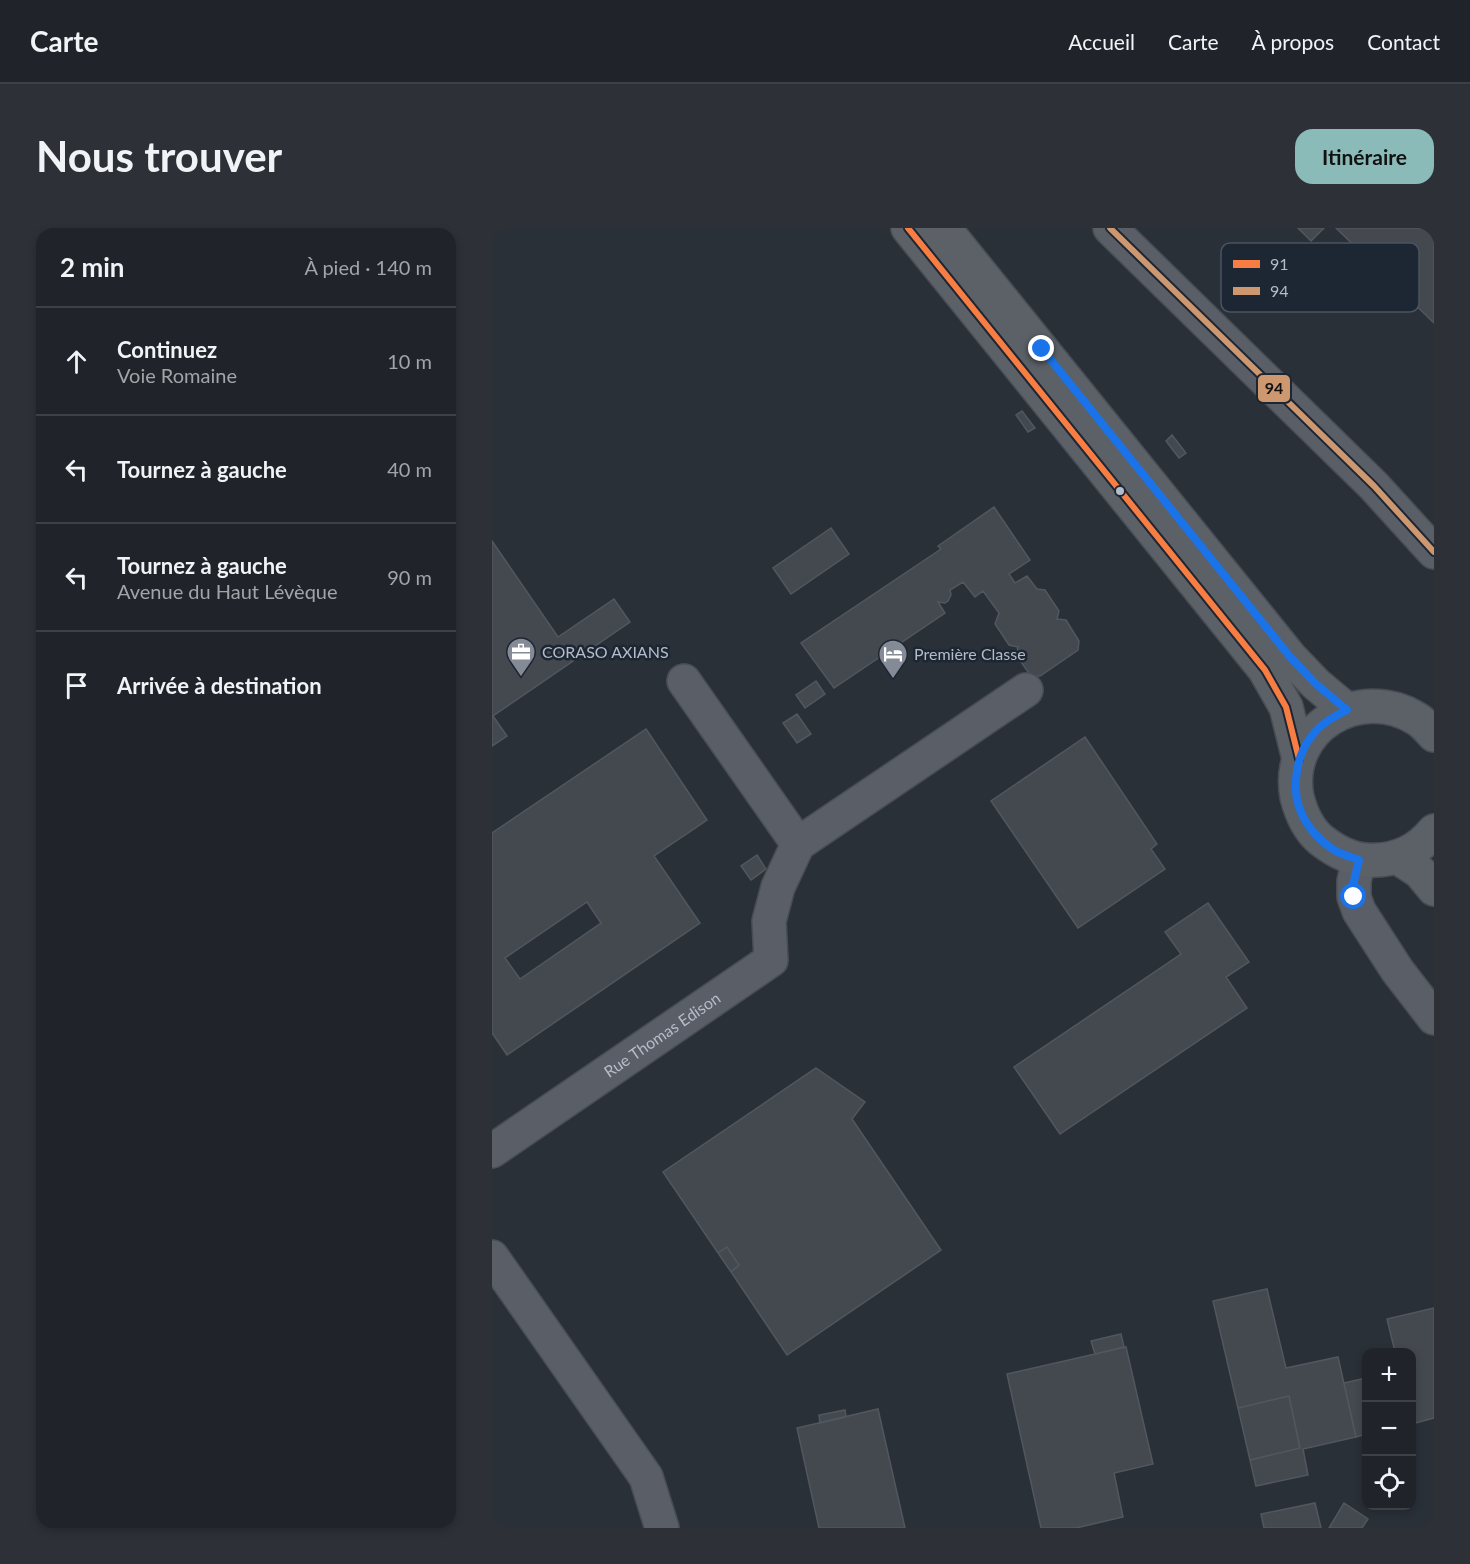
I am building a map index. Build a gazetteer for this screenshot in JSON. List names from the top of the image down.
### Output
{
  "streets": {
    "street": ["Rue Thomas Edison"]
  },
  "places": {
    "office": ["CORASO AXIANS"],
    "hotel": ["Première Classe"]
  },
  "lines": ["transit line 91", "transit line 94"],
  "legend": ["91", "94"],
  "page": {
    "header": "Carte",
    "nav": [
      "Accueil",
      "Carte",
      "À propos",
      "Contact"
    ],
    "buttons": "Itinéraire",
    "title": "Nous trouver",
    "heading": ["2 min", "À pied · 140 m"],
    "list": [
      ["Continuez", "Voie Romaine", "10 m"],
      ["Tournez à gauche", "40 m"],
      ["Tournez à gauche", "Avenue du Haut Lévèque", "90 m"],
      "Arrivée à destination"
    ],
    "map_buttons": ["+", "−"]
  }
}
